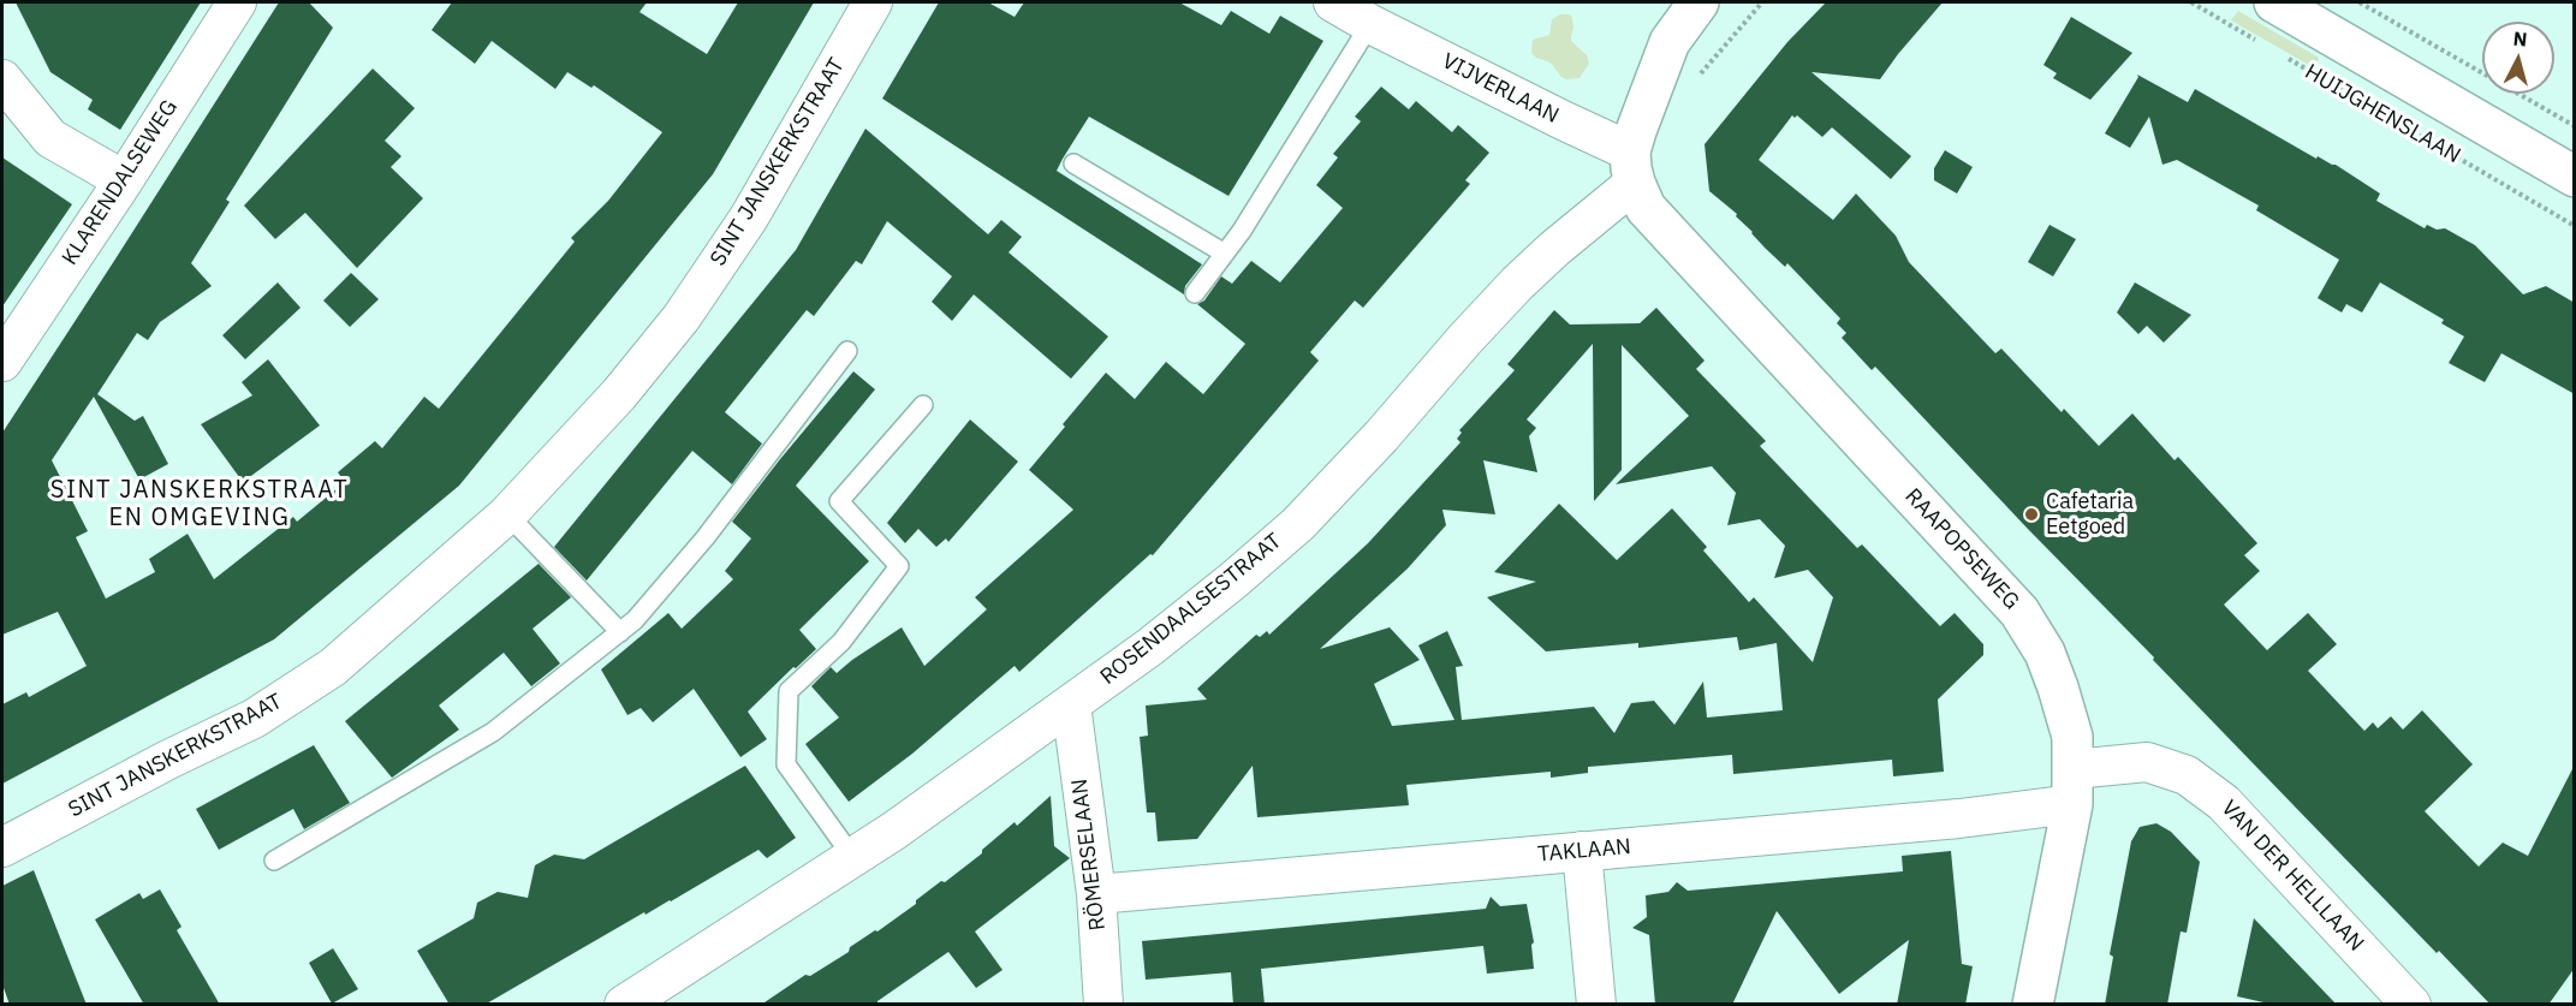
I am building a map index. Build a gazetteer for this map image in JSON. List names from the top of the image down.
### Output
{
  "streets": {
    "street": [
      "VIJVERLAAN",
      "HUIJGHENSLAAN",
      "SINT JANSKERKSTRAAT",
      "KLARENDALSEWEG",
      "RAAPOPSEWEG",
      "ROSENDAALSESTRAAT",
      "TAKLAAN",
      "RÖMERSELAAN",
      "VAN DER HELLLAAN"
    ]
  },
  "crossings": [
    ["VIJVERLAAN", "RAAPOPSEWEG"],
    ["VIJVERLAAN", "ROSENDAALSESTRAAT"],
    ["RAAPOPSEWEG", "ROSENDAALSESTRAAT"],
    ["RAAPOPSEWEG", "TAKLAAN"],
    ["RAAPOPSEWEG", "VAN DER HELLLAAN"],
    ["ROSENDAALSESTRAAT", "RÖMERSELAAN"],
    ["TAKLAAN", "RÖMERSELAAN"],
    ["TAKLAAN", "VAN DER HELLLAAN"]
  ],
  "districts": ["SINT JANSKERKSTRAAT EN OMGEVING"],
  "places": ["Cafetaria Eetgoed"],
  "north": "top"
}
